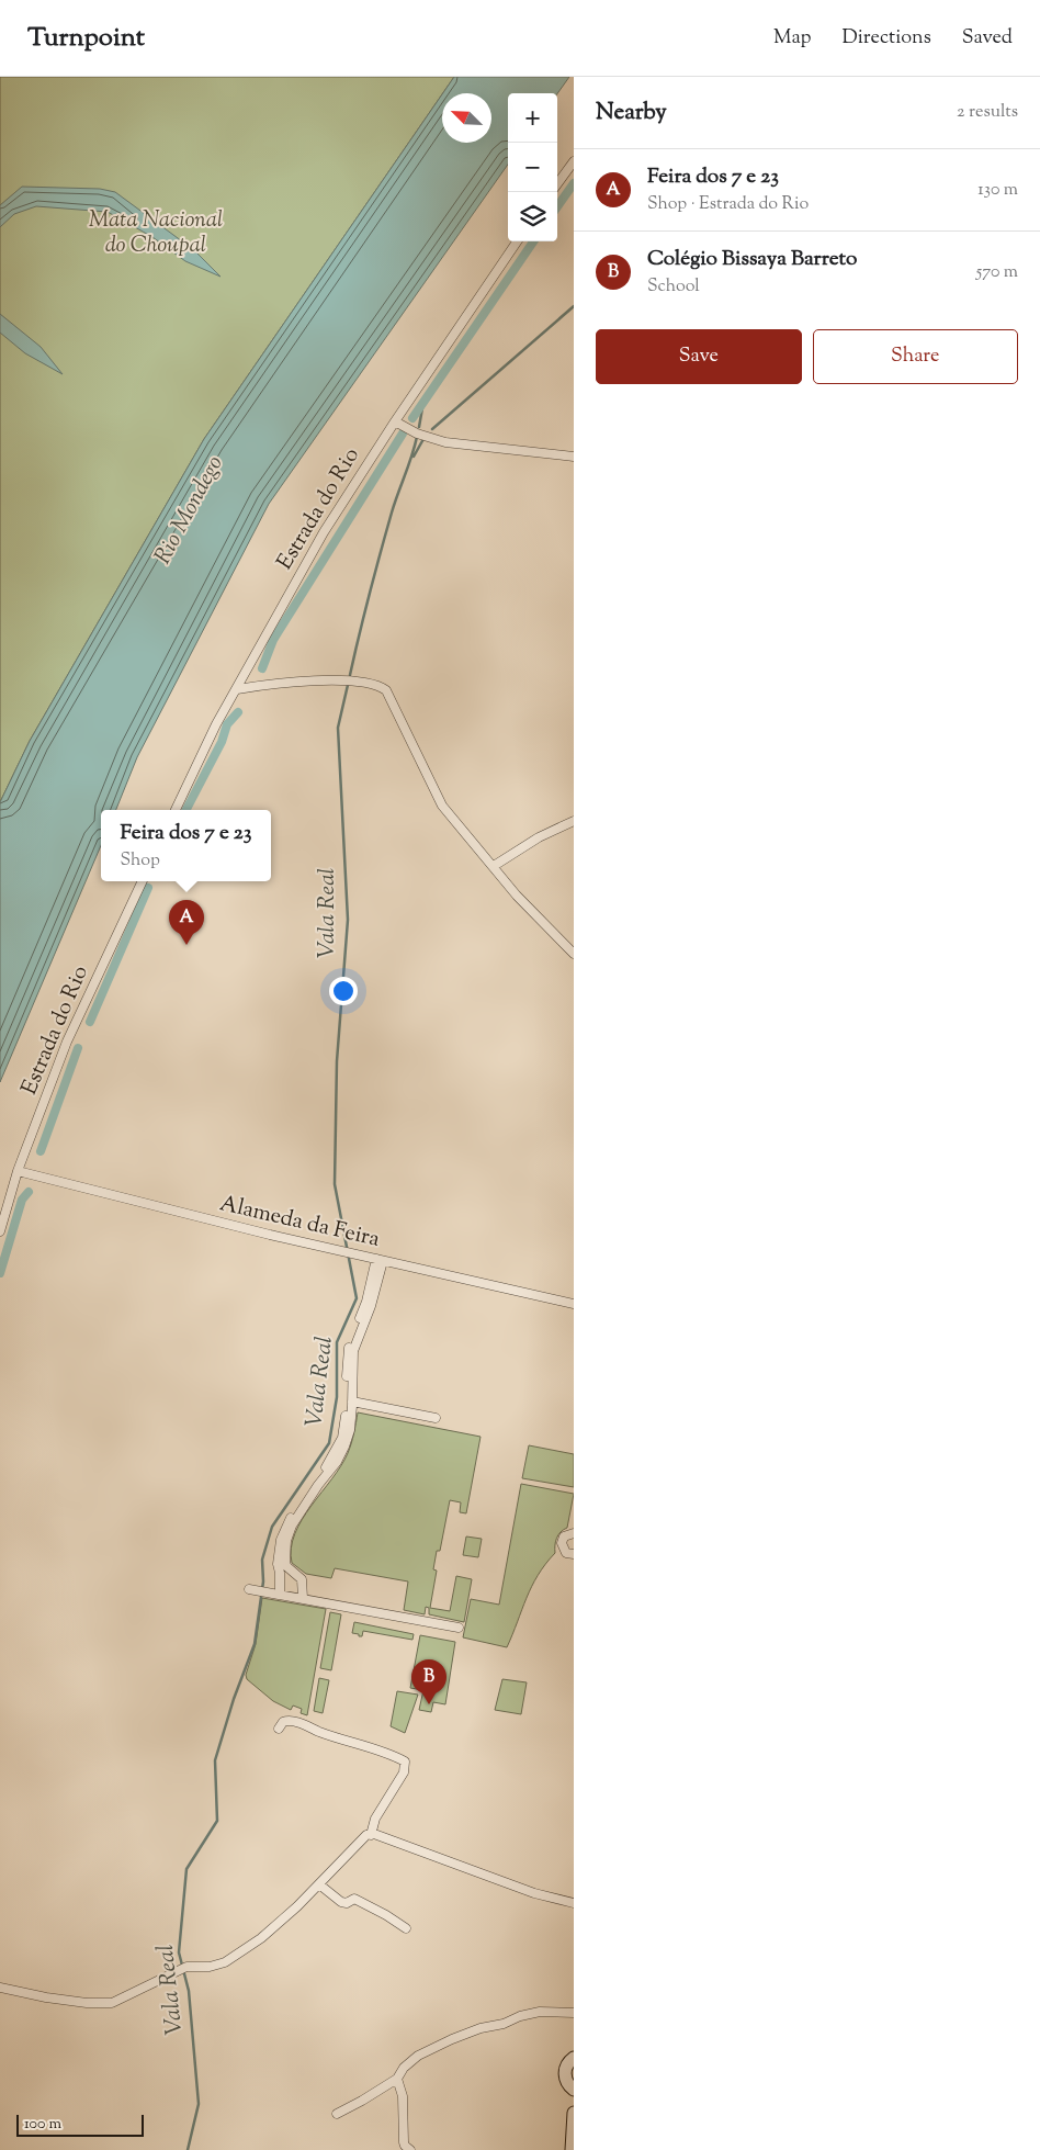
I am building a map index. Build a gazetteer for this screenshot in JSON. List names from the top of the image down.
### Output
{
  "streets": {
    "street": ["Estrada do Rio", "Alameda da Feira"]
  },
  "crossings": [
    ["Estrada do Rio", "Alameda da Feira"]
  ],
  "water": ["Rio Mondego", "Vala Real"],
  "parks": ["Mata Nacional do Choupal"],
  "scale_bar": "100 m",
  "north": "top left",
  "page": {
    "header": "Turnpoint",
    "nav": ["Map", "Directions", "Saved"],
    "heading": ["Nearby", "2 results"],
    "map_buttons": ["+", "−"],
    "list": [
      {
        "mark": "A",
        "name": "Feira dos 7 e 23",
        "note": "Shop · Estrada do Rio",
        "value": "130 m"
      },
      {
        "mark": "B",
        "name": "Colégio Bissaya Barreto",
        "note": "School",
        "value": "570 m"
      }
    ],
    "buttons": ["Save", "Share"],
    "popup": ["Feira dos 7 e 23", "Shop"],
    "pins": ["A", "B"],
    "scale": "100 m"
  }
}
